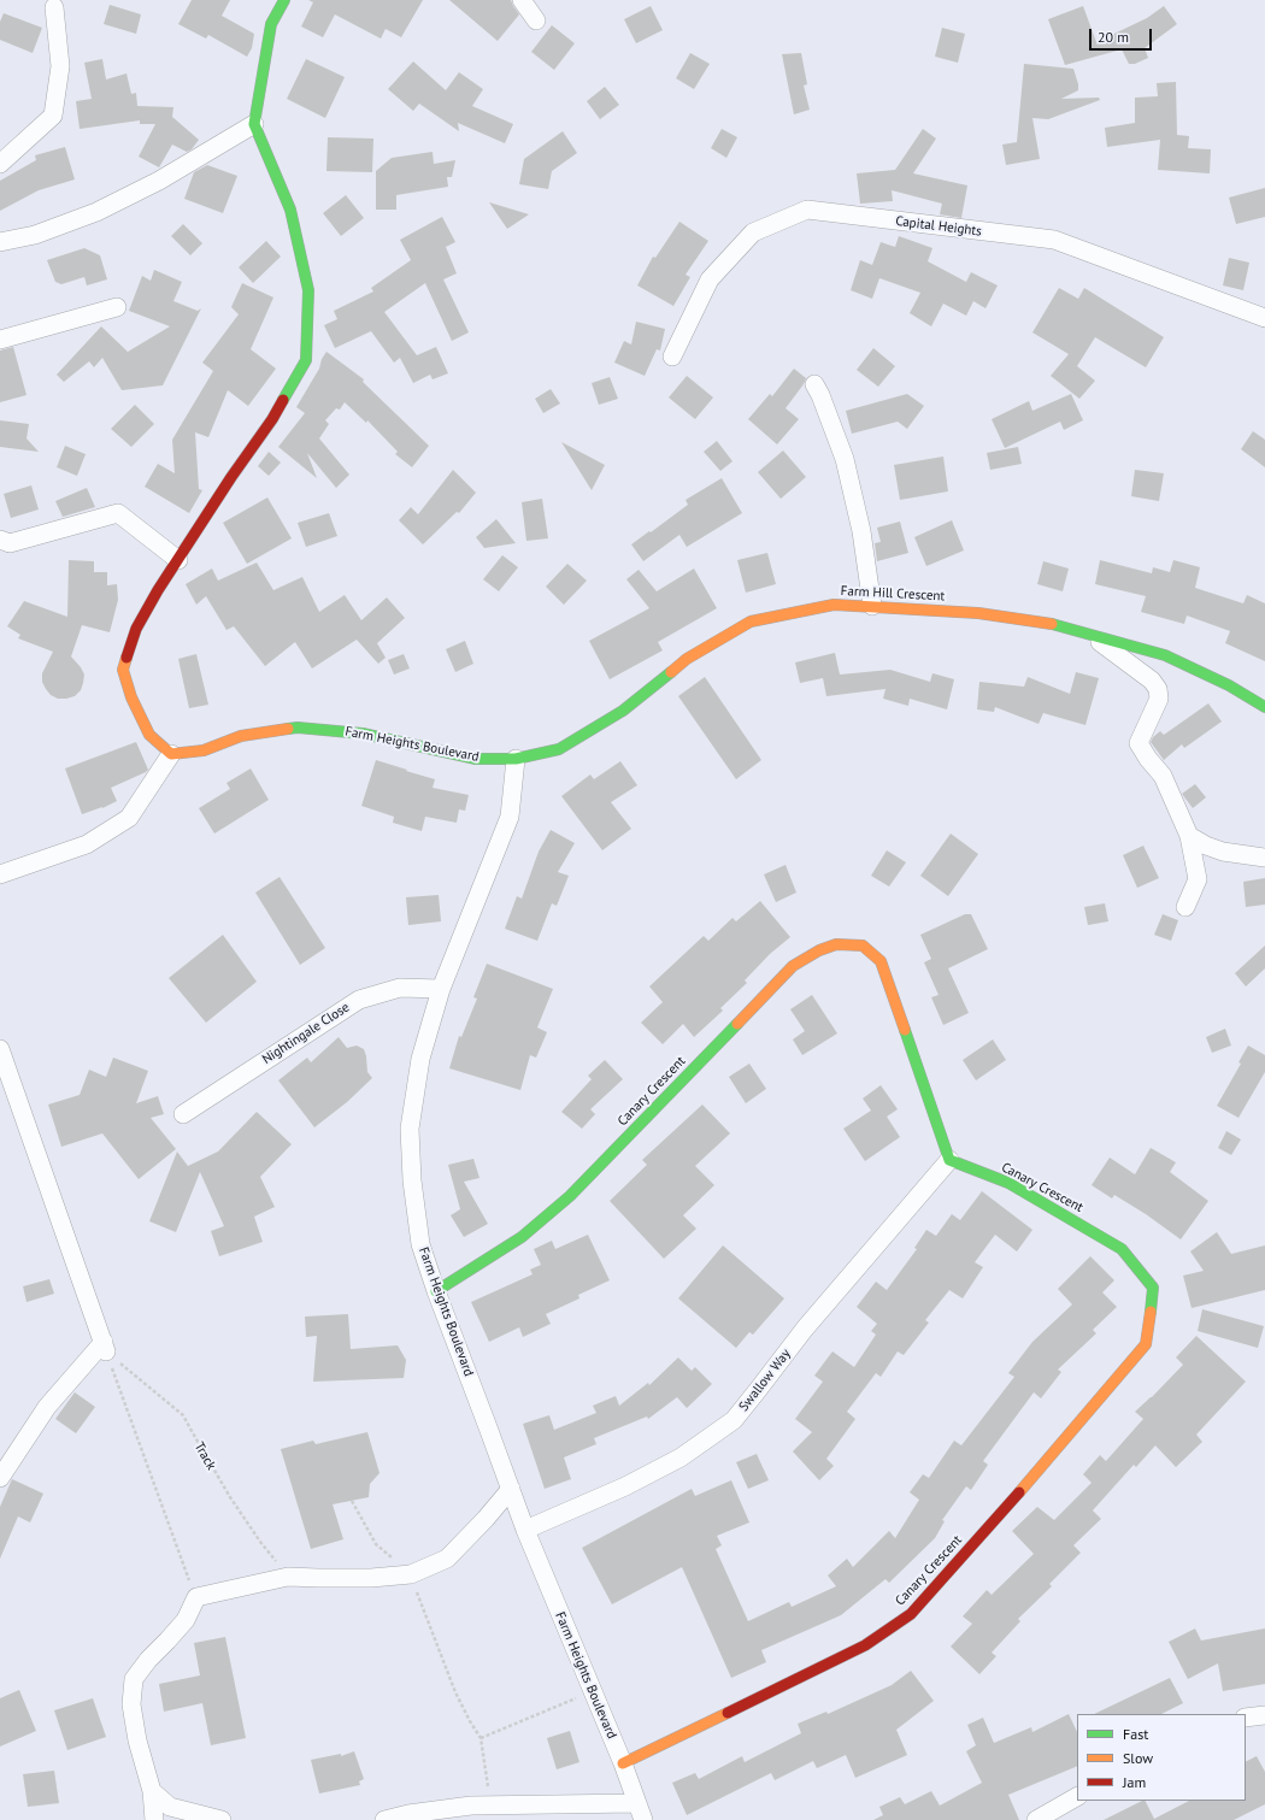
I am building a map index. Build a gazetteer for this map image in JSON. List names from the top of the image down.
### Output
{
  "streets": {
    "street": [
      "Capital Heights",
      "Farm Hill Crescent",
      "Farm Heights Boulevard",
      "Nightingale Close",
      "Canary Crescent",
      "Swallow Way"
    ],
    "path": ["Track"]
  },
  "crossings": [
    ["Farm Hill Crescent", "Farm Heights Boulevard"],
    ["Farm Heights Boulevard", "Nightingale Close"],
    ["Farm Heights Boulevard", "Canary Crescent"],
    ["Farm Heights Boulevard", "Swallow Way"],
    ["Canary Crescent", "Swallow Way"]
  ],
  "legend": ["Fast", "Slow", "Jam"],
  "scale_bar": "20 m"
}
